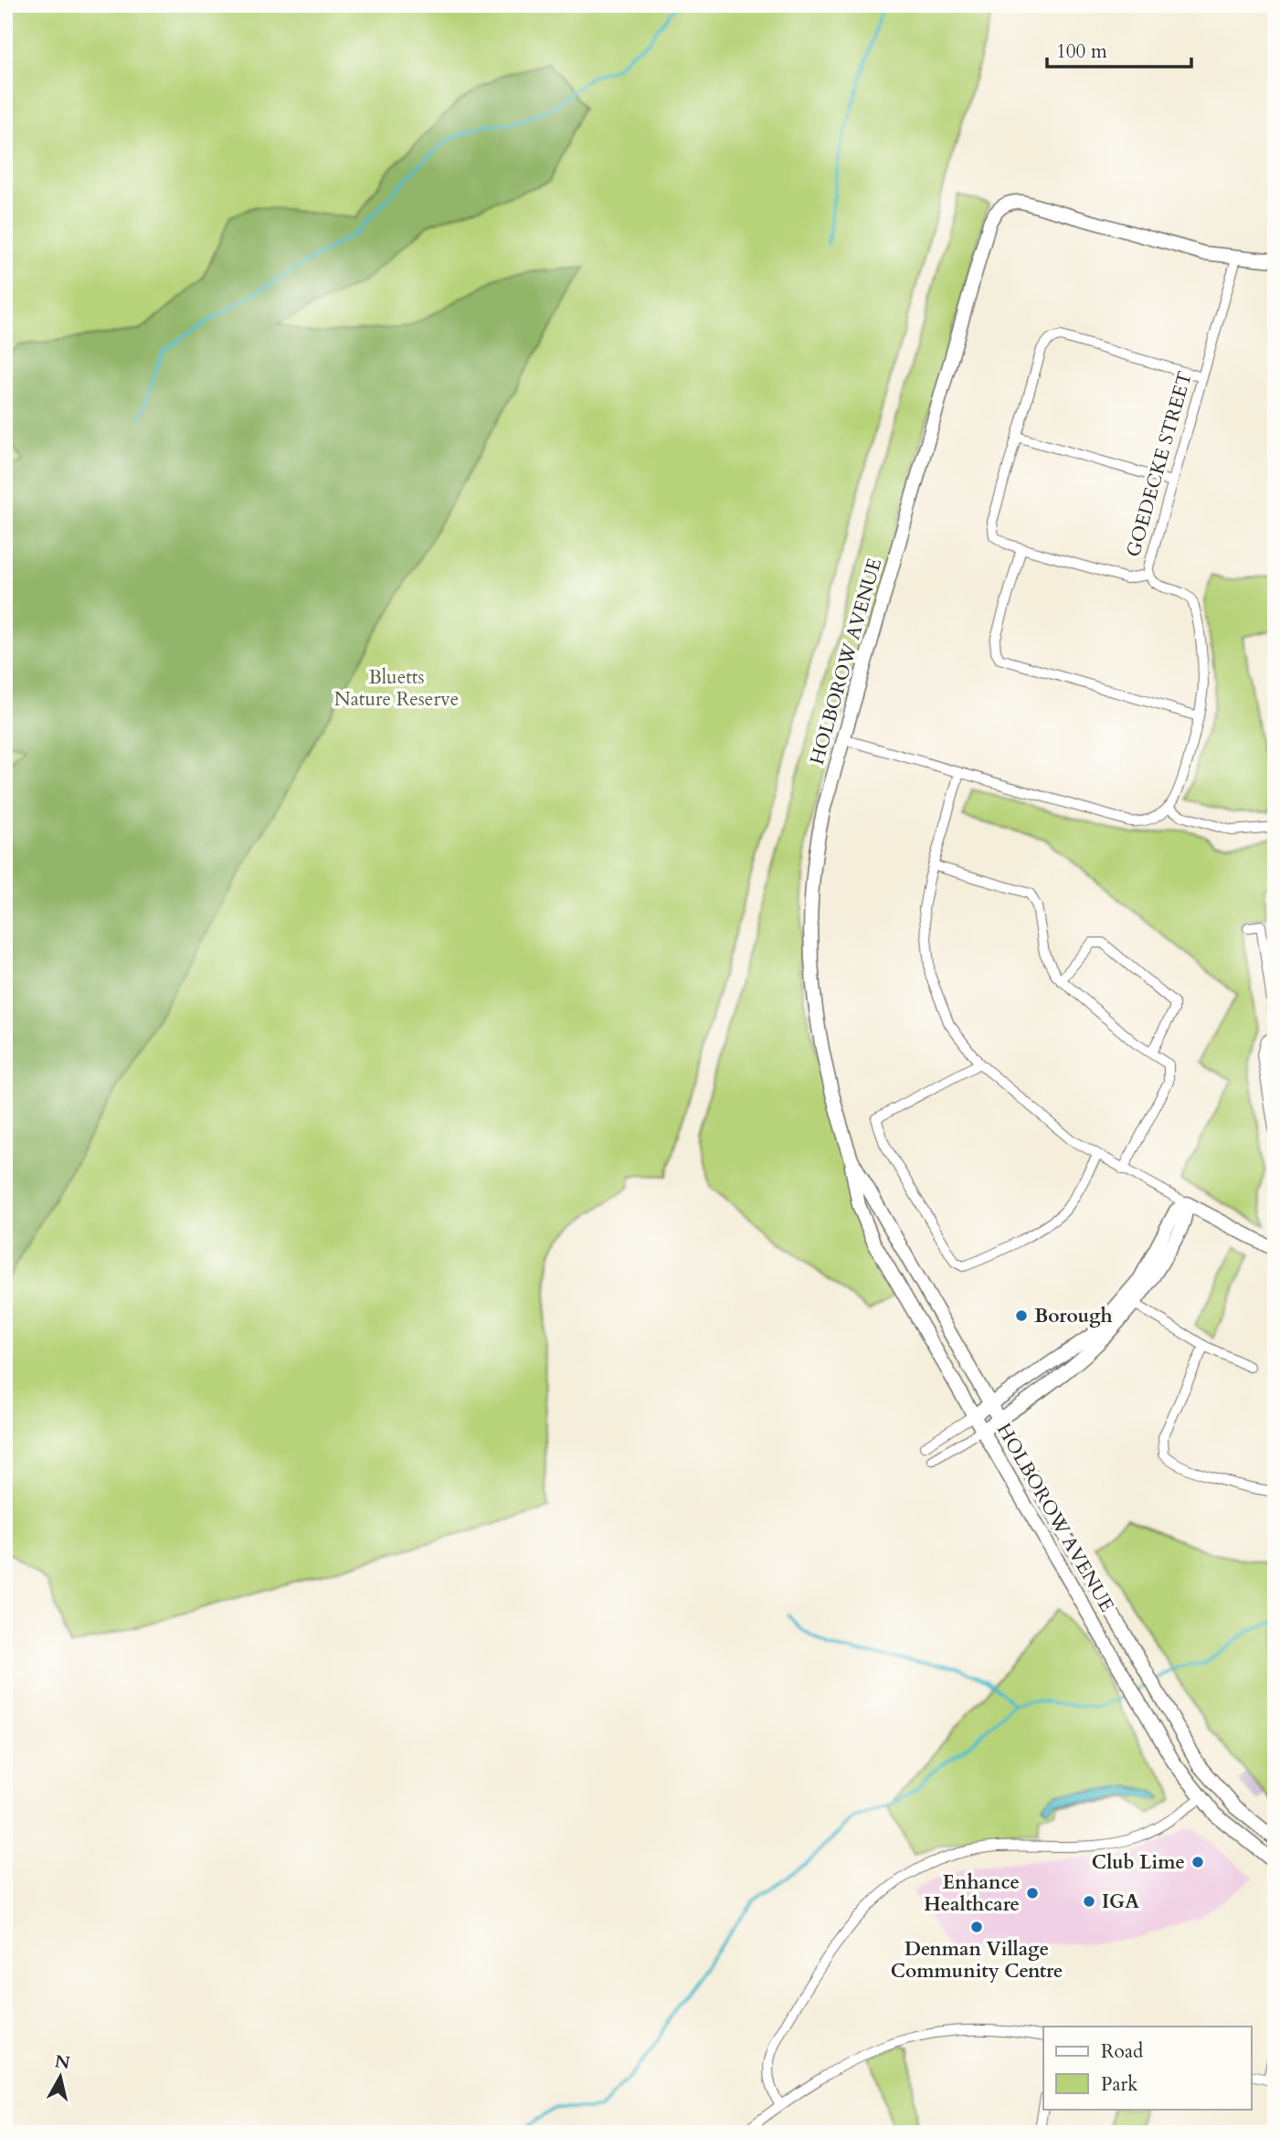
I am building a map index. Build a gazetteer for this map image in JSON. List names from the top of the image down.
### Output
{
  "streets": {
    "main road": ["HOLBOROW AVENUE"],
    "street": ["GOEDECKE STREET"]
  },
  "crossings": [
    ["GOEDECKE STREET", "HOLBOROW AVENUE"]
  ],
  "parks": ["Bluetts Nature Reserve"],
  "places": [
    "Borough",
    "Club Lime",
    "Enhance Healthcare",
    "IGA",
    "Denman Village Community Centre"
  ],
  "legend": ["Road", "Park"],
  "scale_bar": "100 m",
  "north": "top"
}
